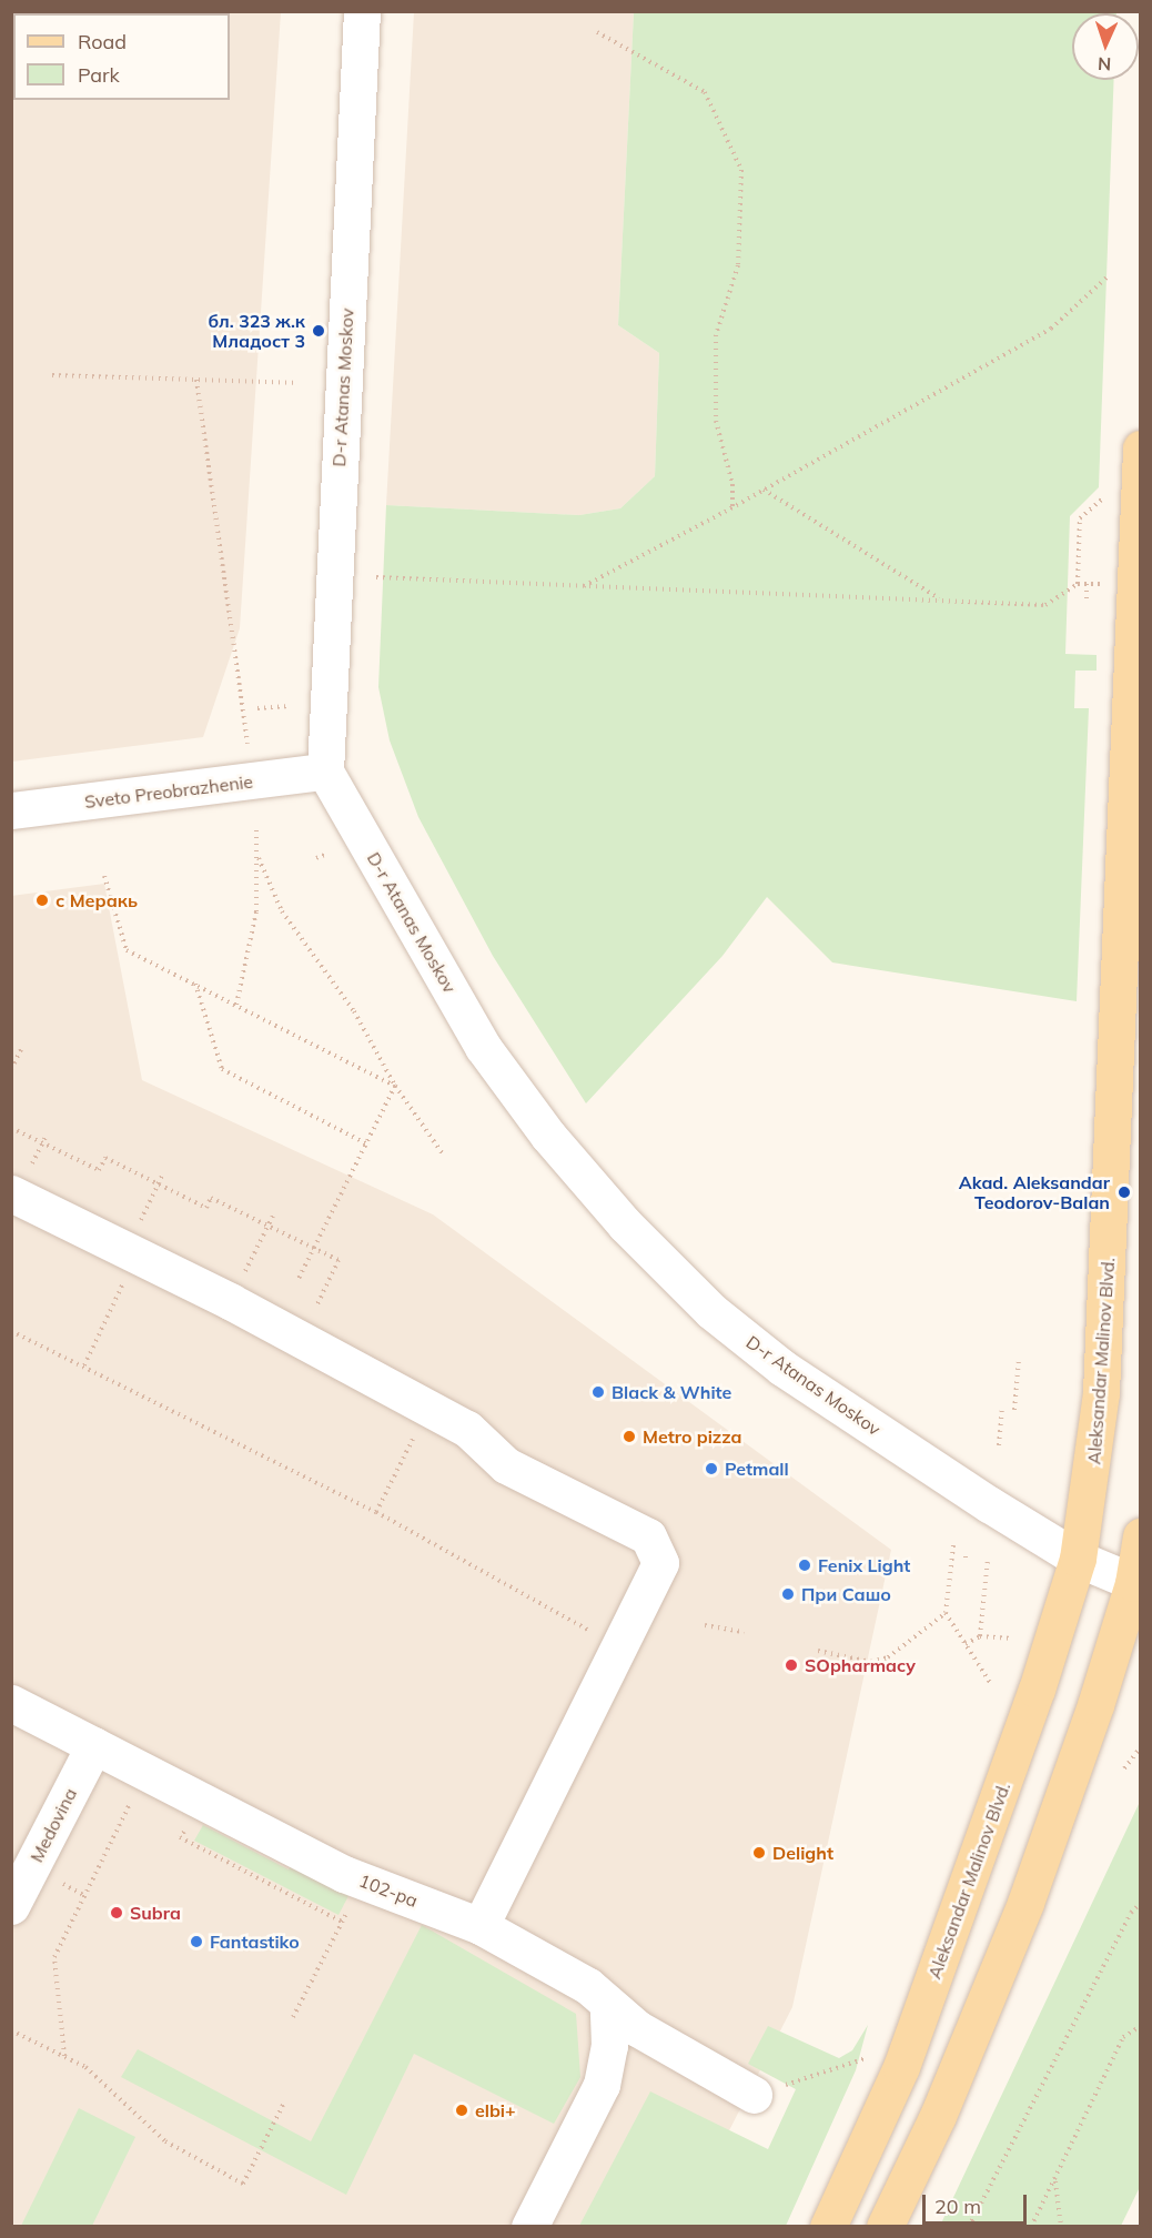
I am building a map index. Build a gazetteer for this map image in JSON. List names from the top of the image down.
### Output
{
  "streets": {
    "main road": ["Aleksandar Malinov Blvd."],
    "street": [
      "D-r Atanas Moskov",
      "Sveto Preobrazhenie",
      "Medovina",
      "102-ра"
    ]
  },
  "crossings": [
    ["D-r Atanas Moskov", "Sveto Preobrazhenie"],
    ["D-r Atanas Moskov", "Aleksandar Malinov Blvd."],
    ["Medovina", "102-ра"]
  ],
  "places": [
    "бл. 323 ж.к Младост 3",
    "с Меракь",
    "Akad. Aleksandar Teodorov-Balan",
    "Black & White",
    "Metro pizza",
    "Petmall",
    "Fenix Light",
    "При Сашо",
    "SOpharmacy",
    "Delight",
    "Subra",
    "Fantastiko",
    "elbi+"
  ],
  "legend": ["Road", "Park"],
  "scale_bar": "20 m",
  "north": "bottom"
}
